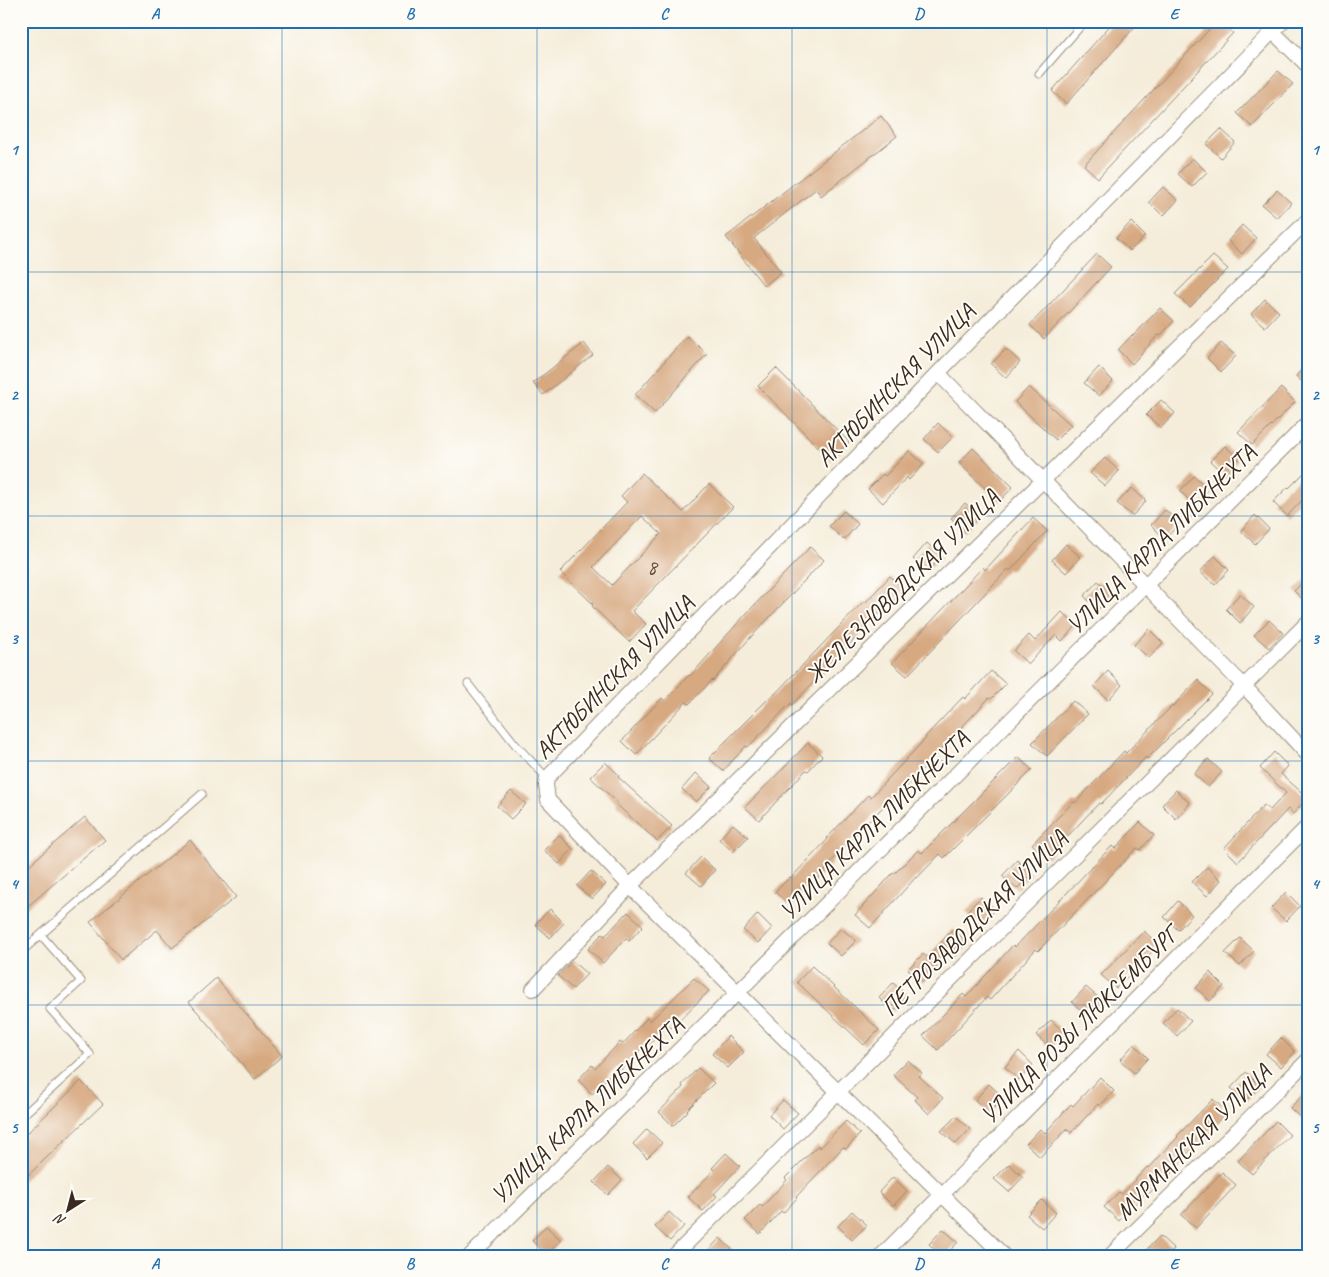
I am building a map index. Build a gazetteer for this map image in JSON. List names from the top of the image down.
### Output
{
  "streets": {
    "street": [
      "АКТЮБИНСКАЯ УЛИЦА",
      "УЛИЦА КАРЛА ЛИБКНЕХТА",
      "ЖЕЛЕЗНОВОДСКАЯ УЛИЦА",
      "ПЕТРОЗАВОДСКАЯ УЛИЦА",
      "УЛИЦА РОЗЫ ЛЮКСЕМБУРГ",
      "МУРМАНСКАЯ УЛИЦА"
    ]
  },
  "house_numbers": ["8"],
  "north": "bottom left",
  "grid": {
    "columns": [
      "A",
      "B",
      "C",
      "D",
      "E"
    ],
    "rows": [
      "1",
      "2",
      "3",
      "4",
      "5"
    ]
  }
}
